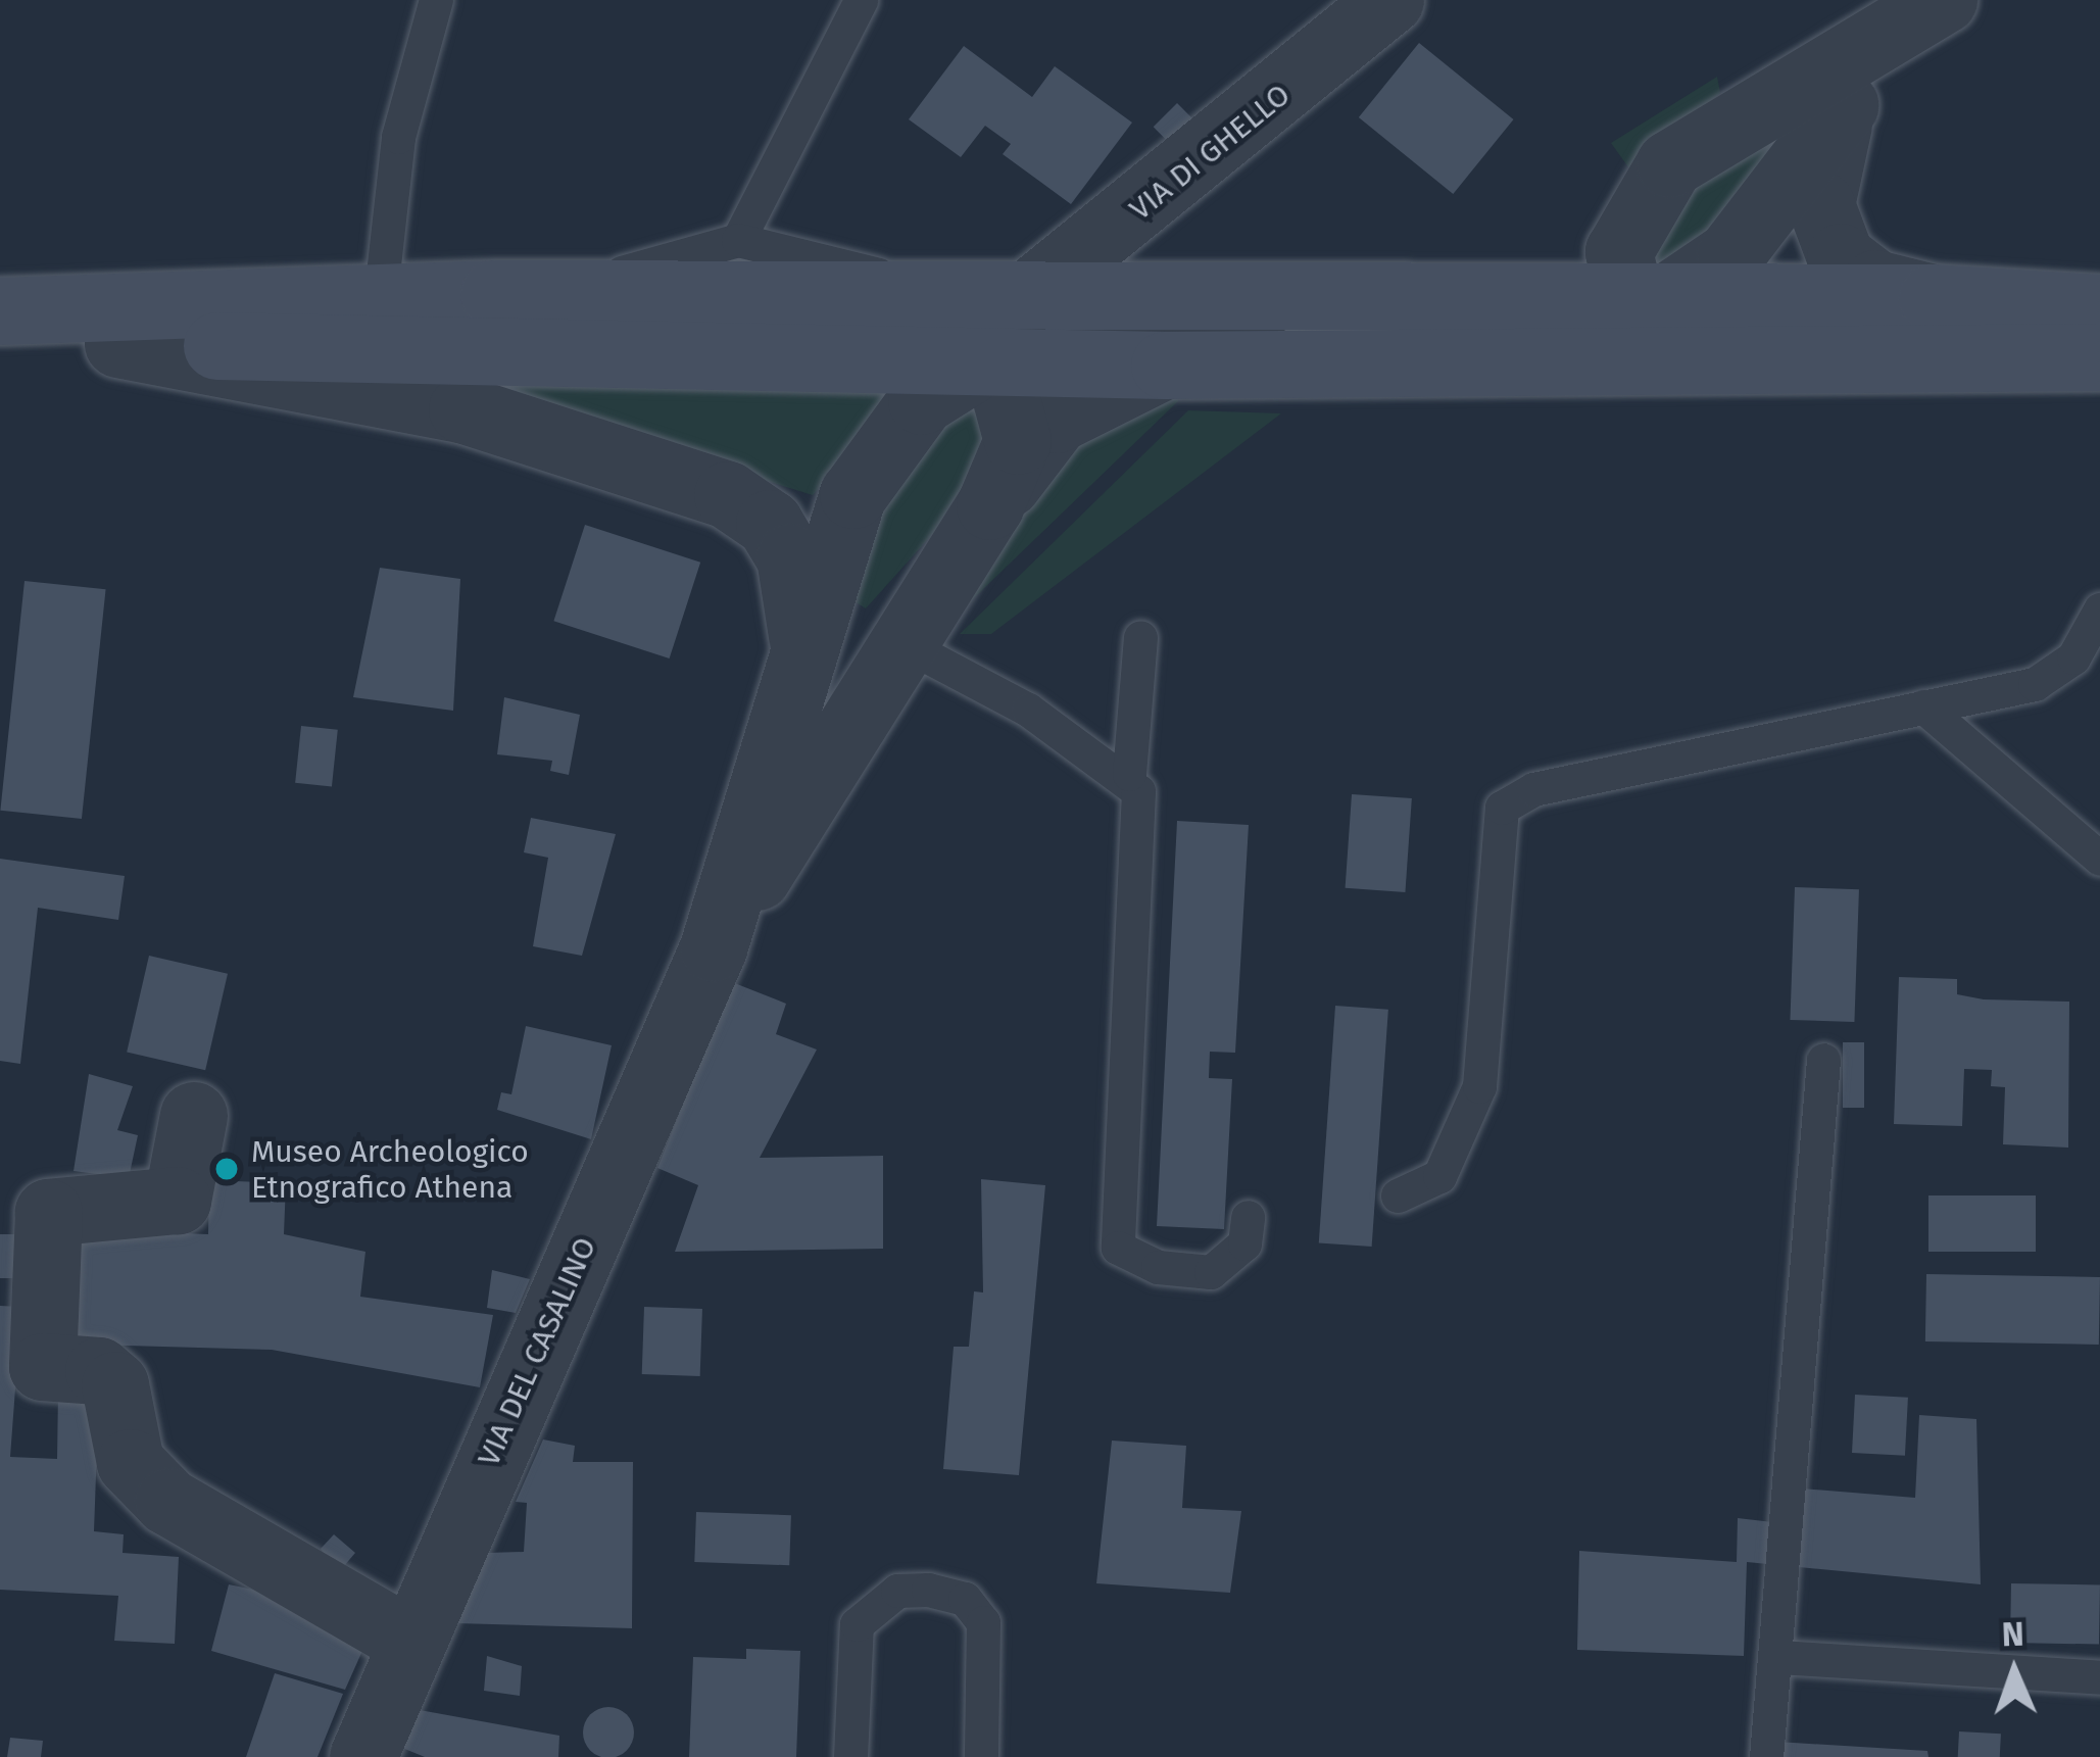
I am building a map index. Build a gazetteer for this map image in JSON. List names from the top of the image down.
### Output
{
  "streets": {
    "street": ["VIA DI GHELLO", "VIA DEL CASALINO"]
  },
  "crossings": [
    ["VIA DI GHELLO", "VIA DEL CASALINO"]
  ],
  "places": ["Museo Archeologico Etnografico Athena"],
  "north": "top"
}
